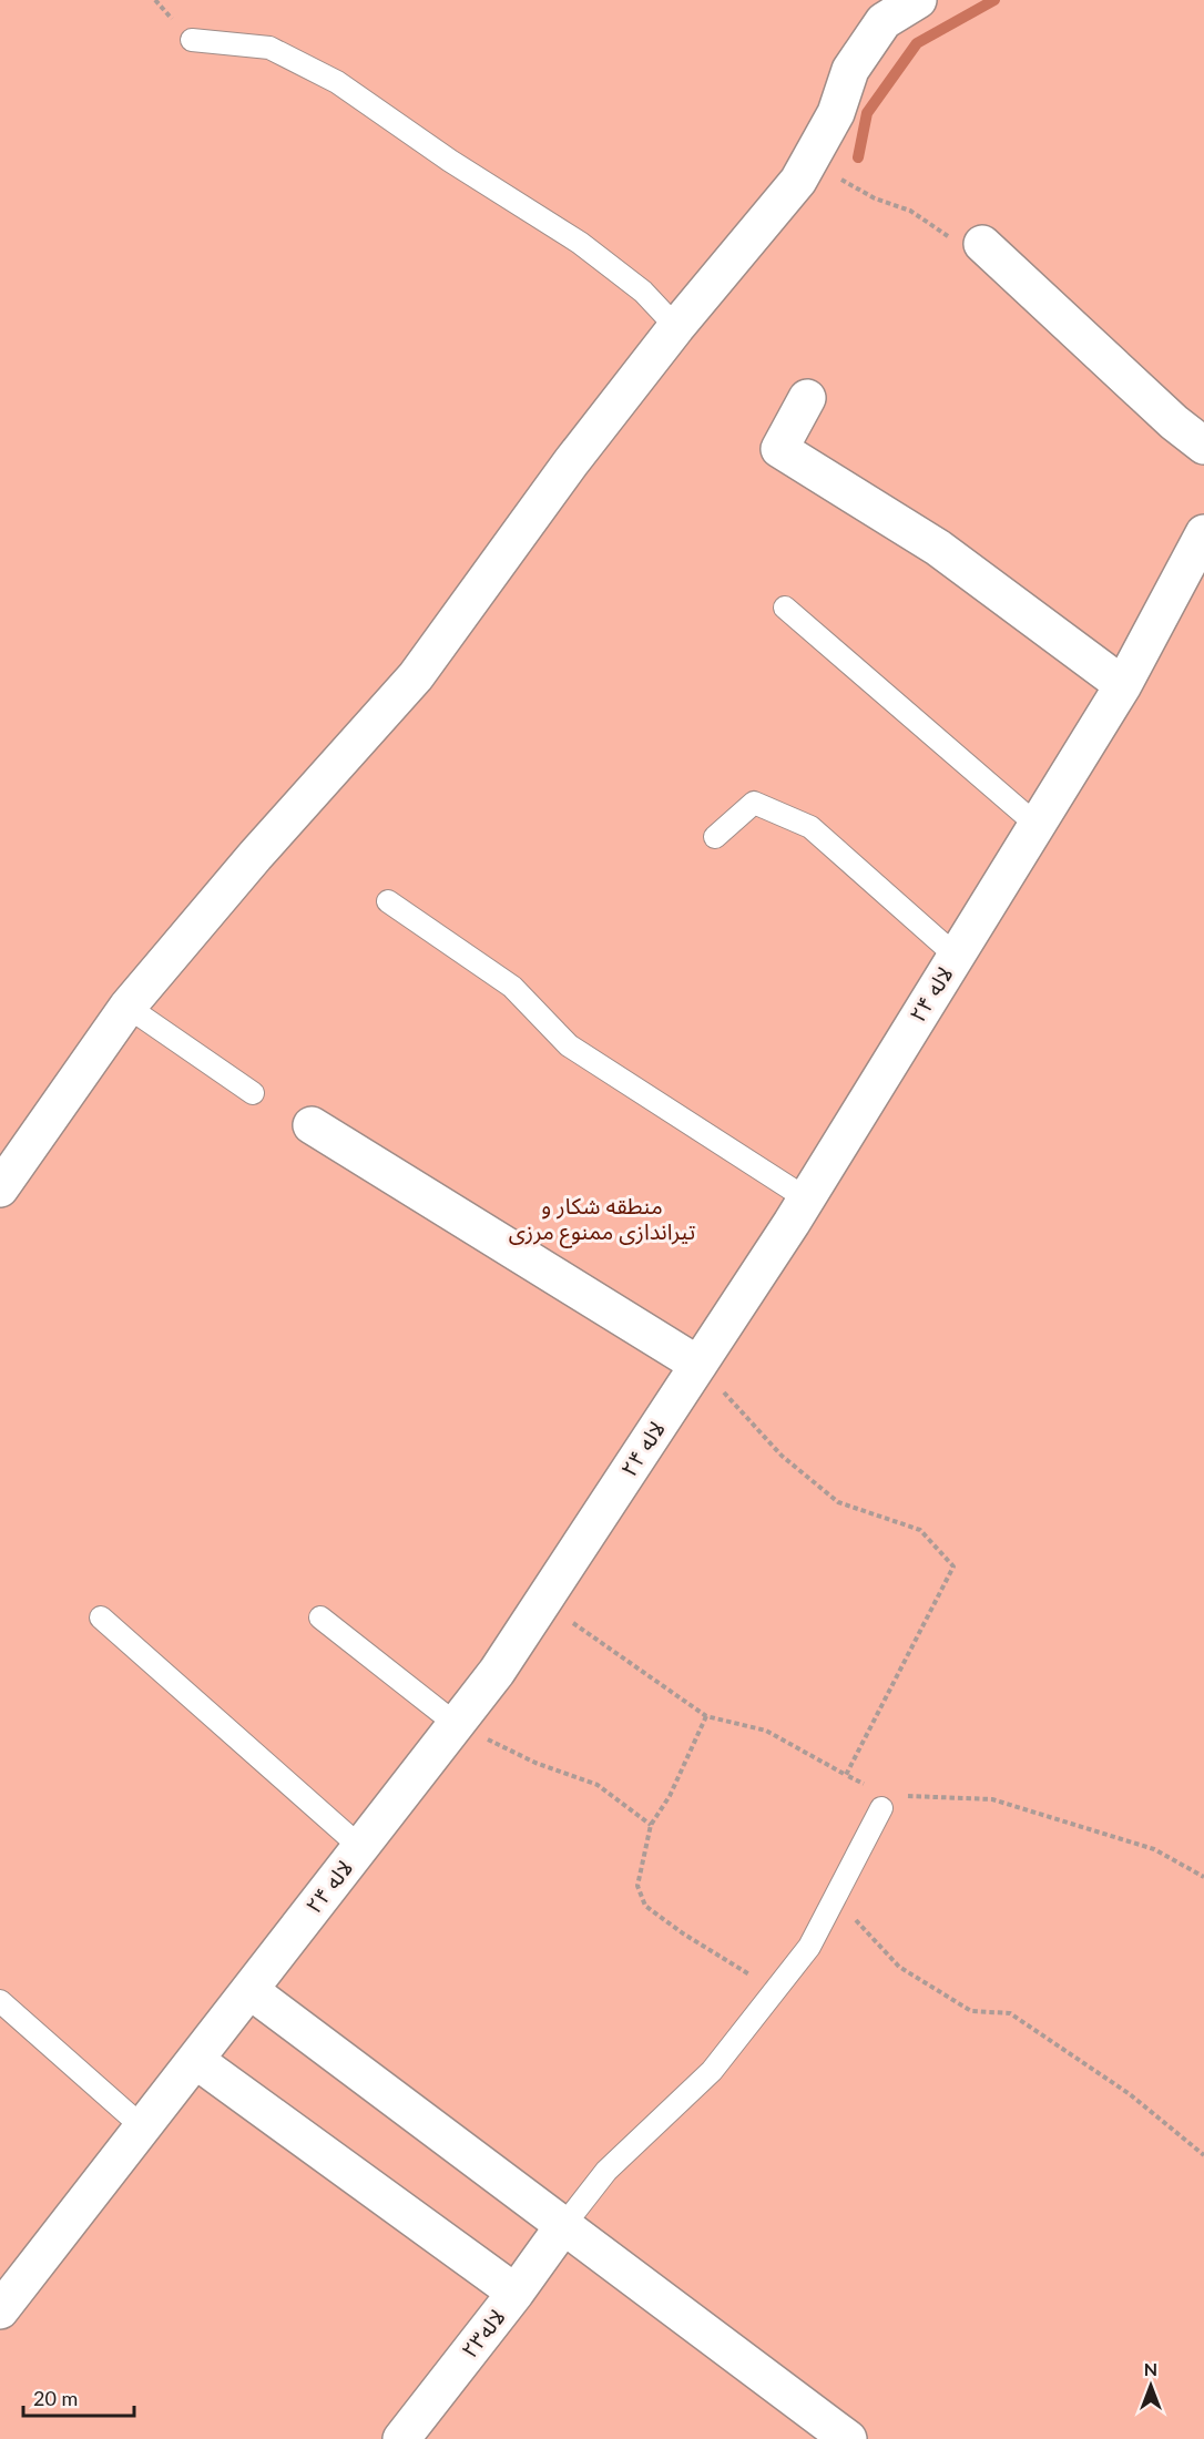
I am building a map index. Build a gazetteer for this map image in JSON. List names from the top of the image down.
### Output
{
  "streets": {
    "street": ["لاله ۲۴", "لاله۲۳"]
  },
  "parks": ["منطقه شکار و تیراندازی ممنوع مرزی"],
  "scale_bar": "20 m",
  "north": "top"
}
